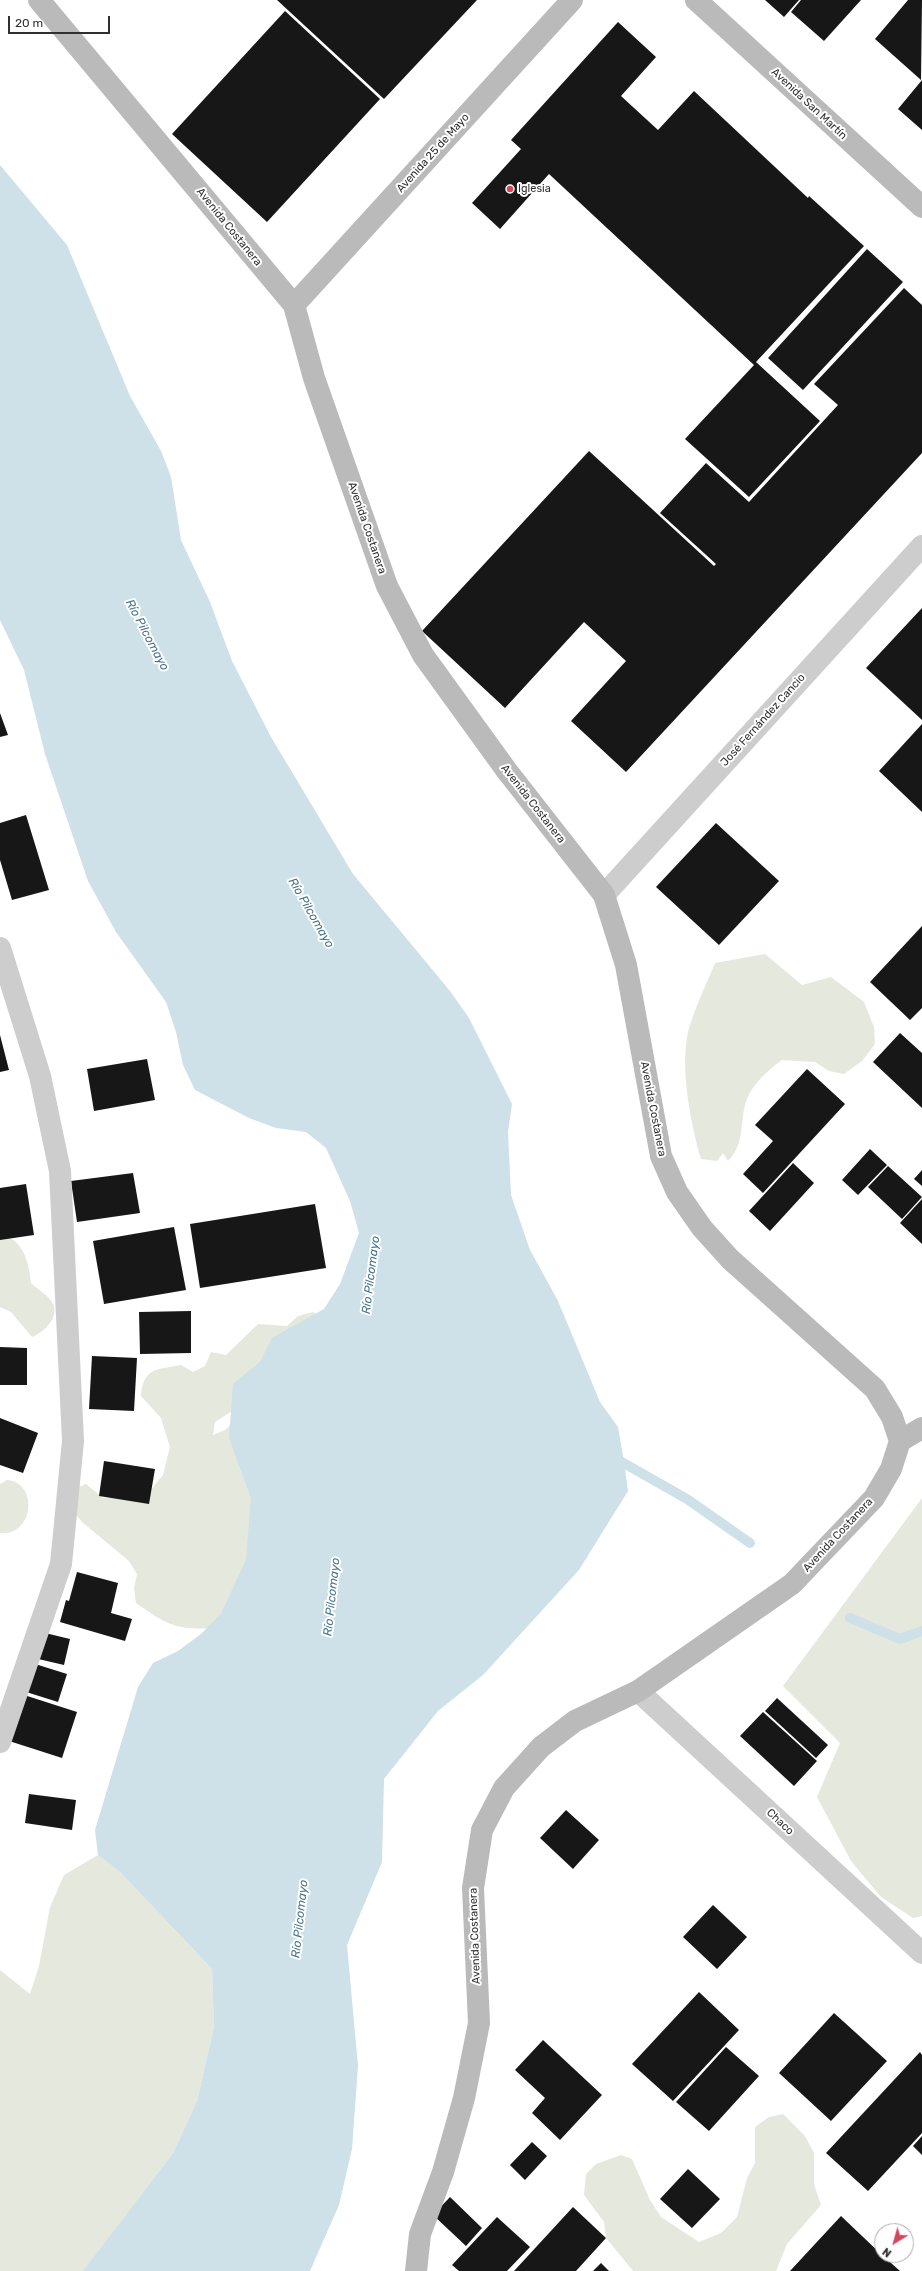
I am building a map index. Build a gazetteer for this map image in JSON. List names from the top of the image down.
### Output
{
  "streets": {
    "street": [
      "Avenida San Martín",
      "Avenida 25 de Mayo",
      "Avenida Costanera",
      "José Fernández Cancio",
      "Chaco"
    ]
  },
  "crossings": [
    ["Avenida 25 de Mayo", "Avenida Costanera"],
    ["Avenida Costanera", "José Fernández Cancio"],
    ["Avenida Costanera", "Chaco"]
  ],
  "water": ["Río Pilcomayo"],
  "places": ["Iglesia"],
  "scale_bar": "20 m",
  "north": "bottom left"
}
